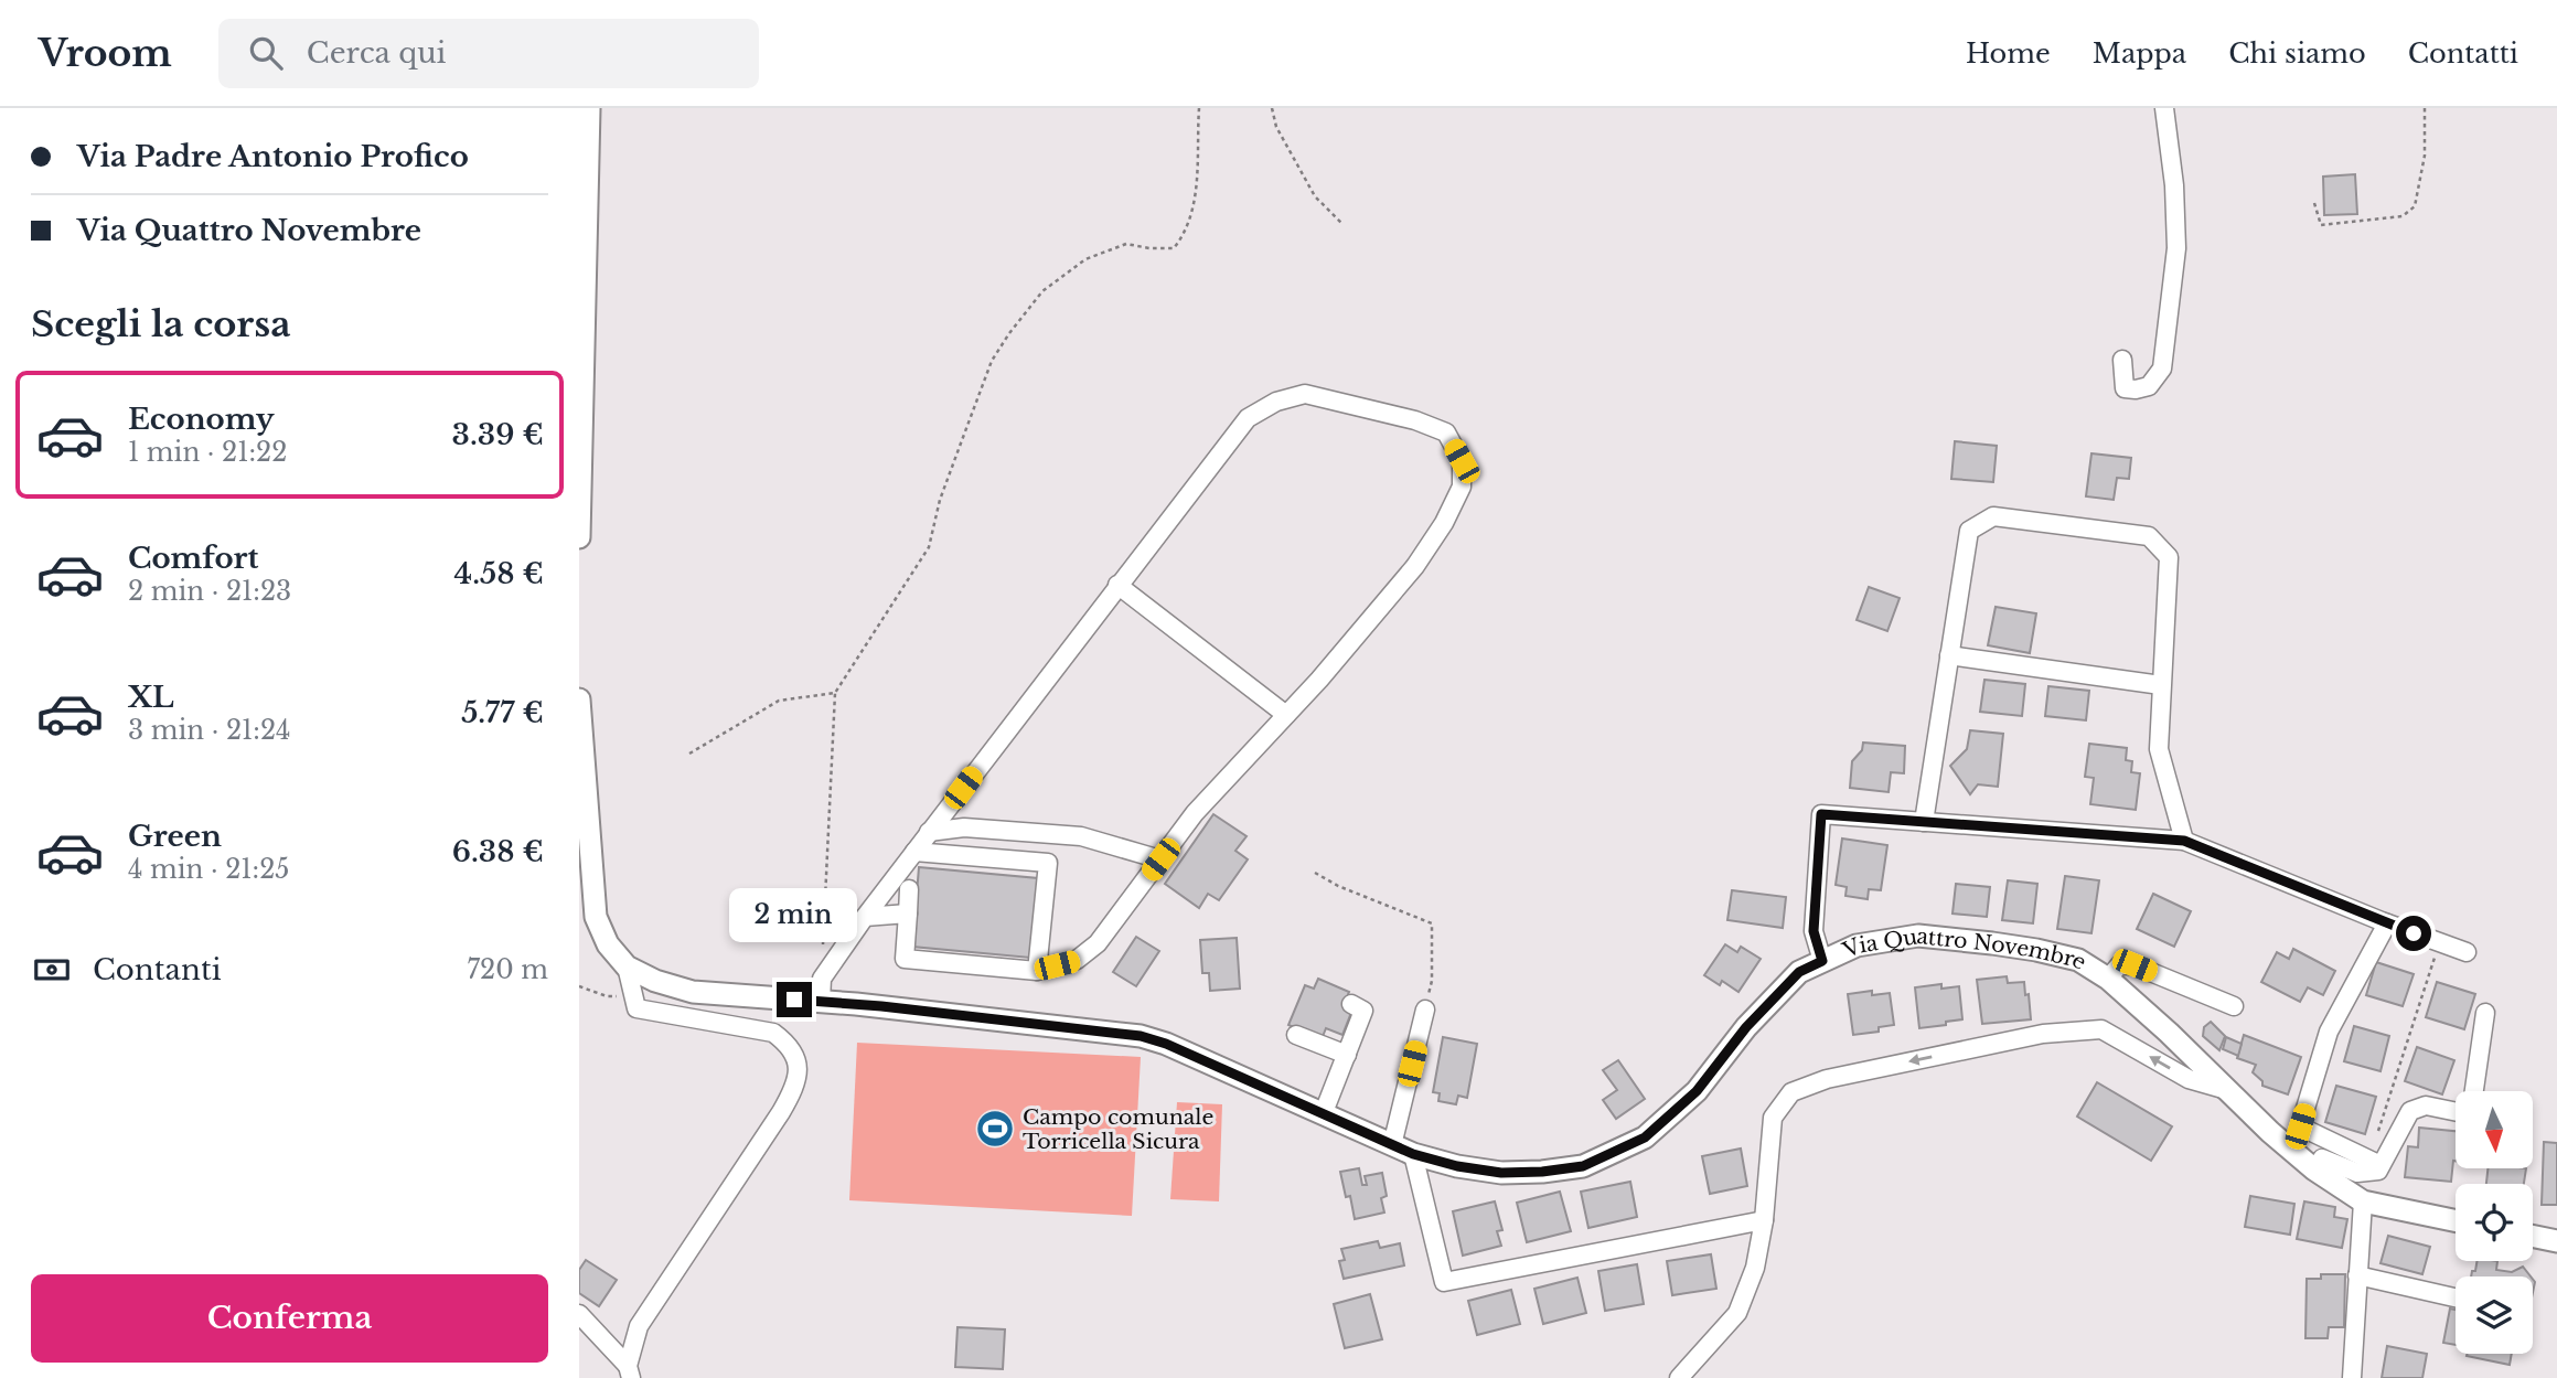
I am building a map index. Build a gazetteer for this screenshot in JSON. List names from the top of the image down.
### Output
{
  "streets": {
    "main road": ["Via Quattro Novembre"]
  },
  "places": {
    "sports": ["Campo comunale Torricella Sicura"]
  },
  "north": "bottom",
  "page": {
    "header": "Vroom",
    "search": "Cerca qui",
    "nav": [
      "Home",
      "Mappa",
      "Chi siamo",
      "Contatti"
    ],
    "banner": ["Via Padre Antonio Profico", "Via Quattro Novembre"],
    "heading": "Scegli la corsa",
    "list": [
      {
        "name": "Economy",
        "note": "1 min · 21:22",
        "value": "3.39 €"
      },
      {
        "name": "Comfort",
        "note": "2 min · 21:23",
        "value": "4.58 €"
      },
      {
        "name": "XL",
        "note": "3 min · 21:24",
        "value": "5.77 €"
      },
      {
        "name": "Green",
        "note": "4 min · 21:25",
        "value": "6.38 €"
      }
    ],
    "bubble": "2 min",
    "pay": ["Contanti", "720 m"],
    "buttons": "Conferma"
  }
}
